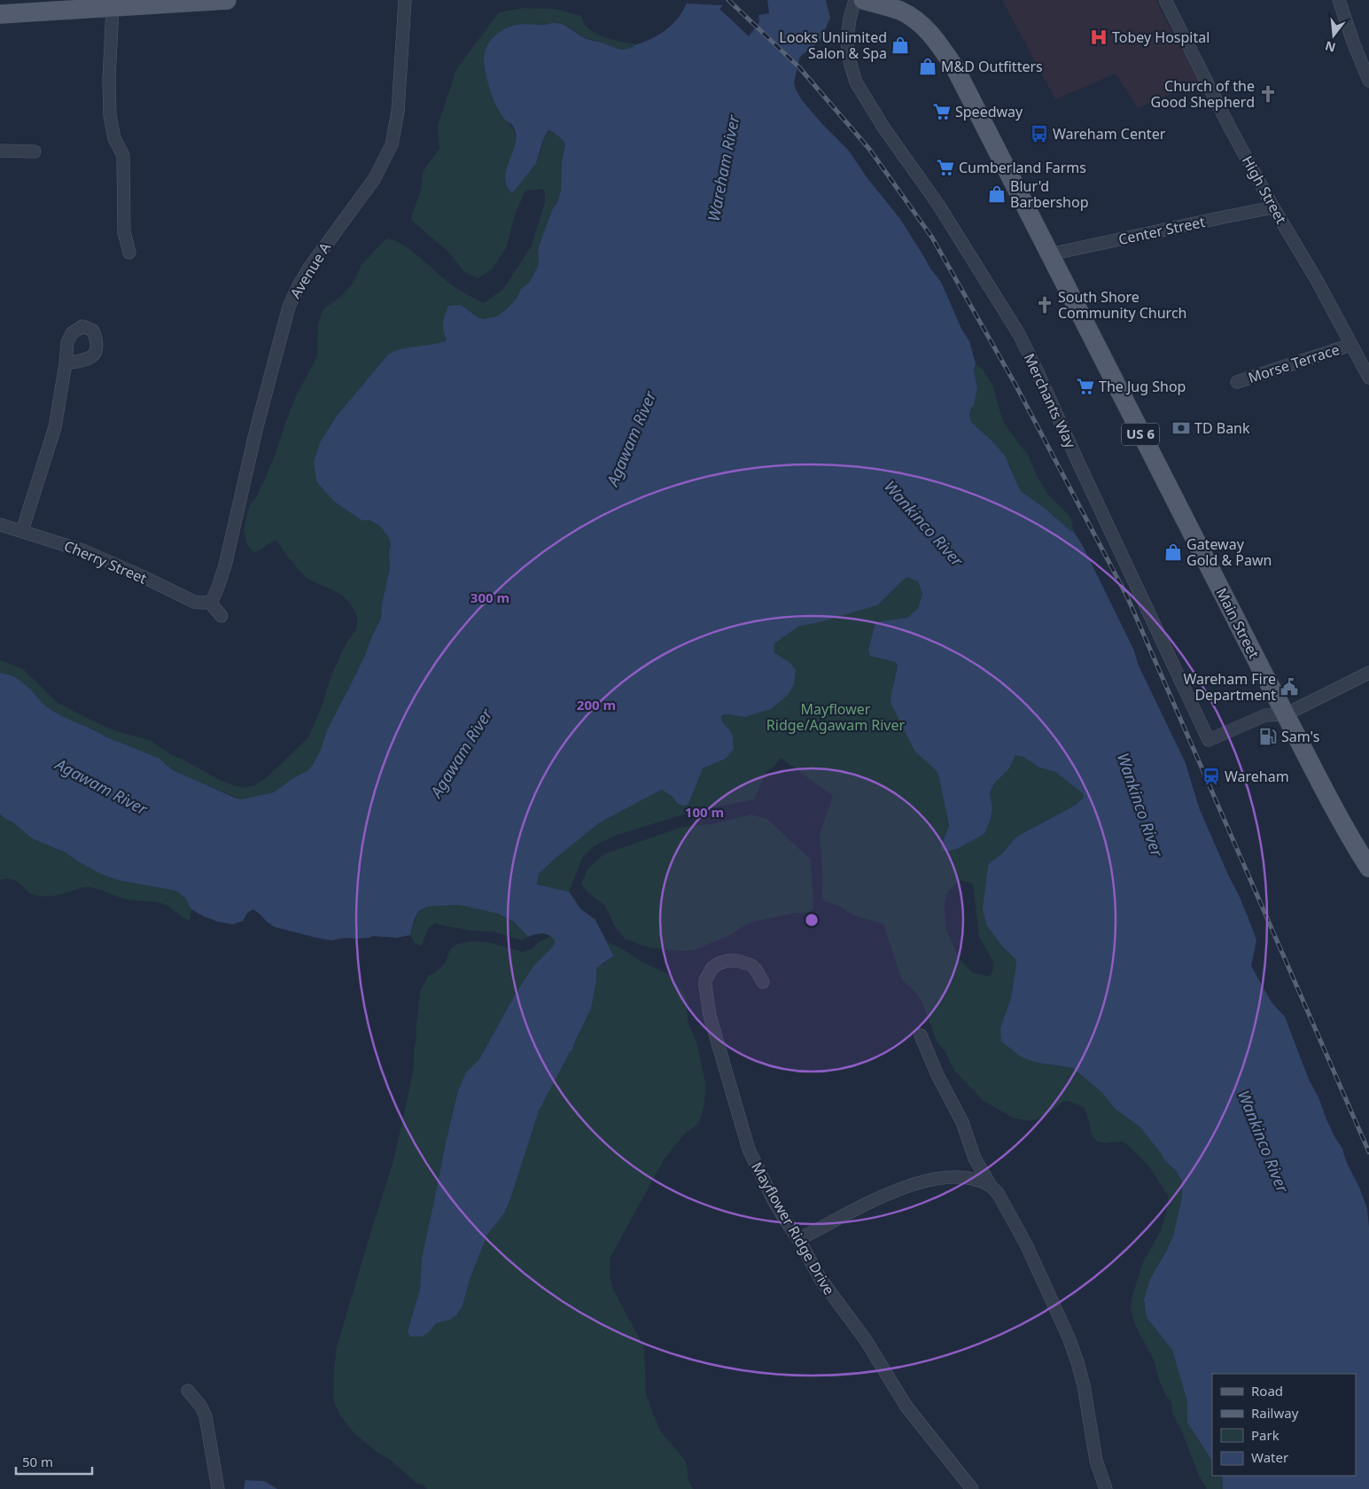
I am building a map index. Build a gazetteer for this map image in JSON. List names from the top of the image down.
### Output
{
  "streets": {
    "main road": ["US 6", "Main Street"],
    "street": [
      "High Street",
      "Center Street",
      "Avenue A",
      "Morse Terrace",
      "Merchants Way",
      "Cherry Street",
      "Mayflower Ridge Drive"
    ]
  },
  "crossings": [
    ["High Street", "Center Street"],
    ["High Street", "Morse Terrace"],
    ["Center Street", "Main Street"],
    ["Avenue A", "Cherry Street"],
    ["Merchants Way", "Main Street"]
  ],
  "water": ["Wareham River", "Agawam River", "Wankinco River"],
  "parks": ["Mayflower Ridge/Agawam River"],
  "places": {
    "hospital": ["Tobey Hospital"],
    "shop": [
      "Looks Unlimited Salon & Spa",
      "M&D Outfitters",
      "Blur'd Barbershop",
      "Gateway Gold & Pawn"
    ],
    "church": ["Church of the Good Shepherd", "South Shore Community Church"],
    "supermarket": ["Speedway", "Cumberland Farms", "The Jug Shop"],
    "bus stop": ["Wareham Center"],
    "bank": ["TD Bank"],
    "public building": ["Wareham Fire Department"],
    "fuel station": ["Sam's"],
    "station": ["Wareham"]
  },
  "legend": [
    "Road",
    "Railway",
    "Park",
    "Water"
  ],
  "scale_bar": "50 m",
  "north": "bottom",
  "rings": ["300 m", "200 m", "100 m"]
}
